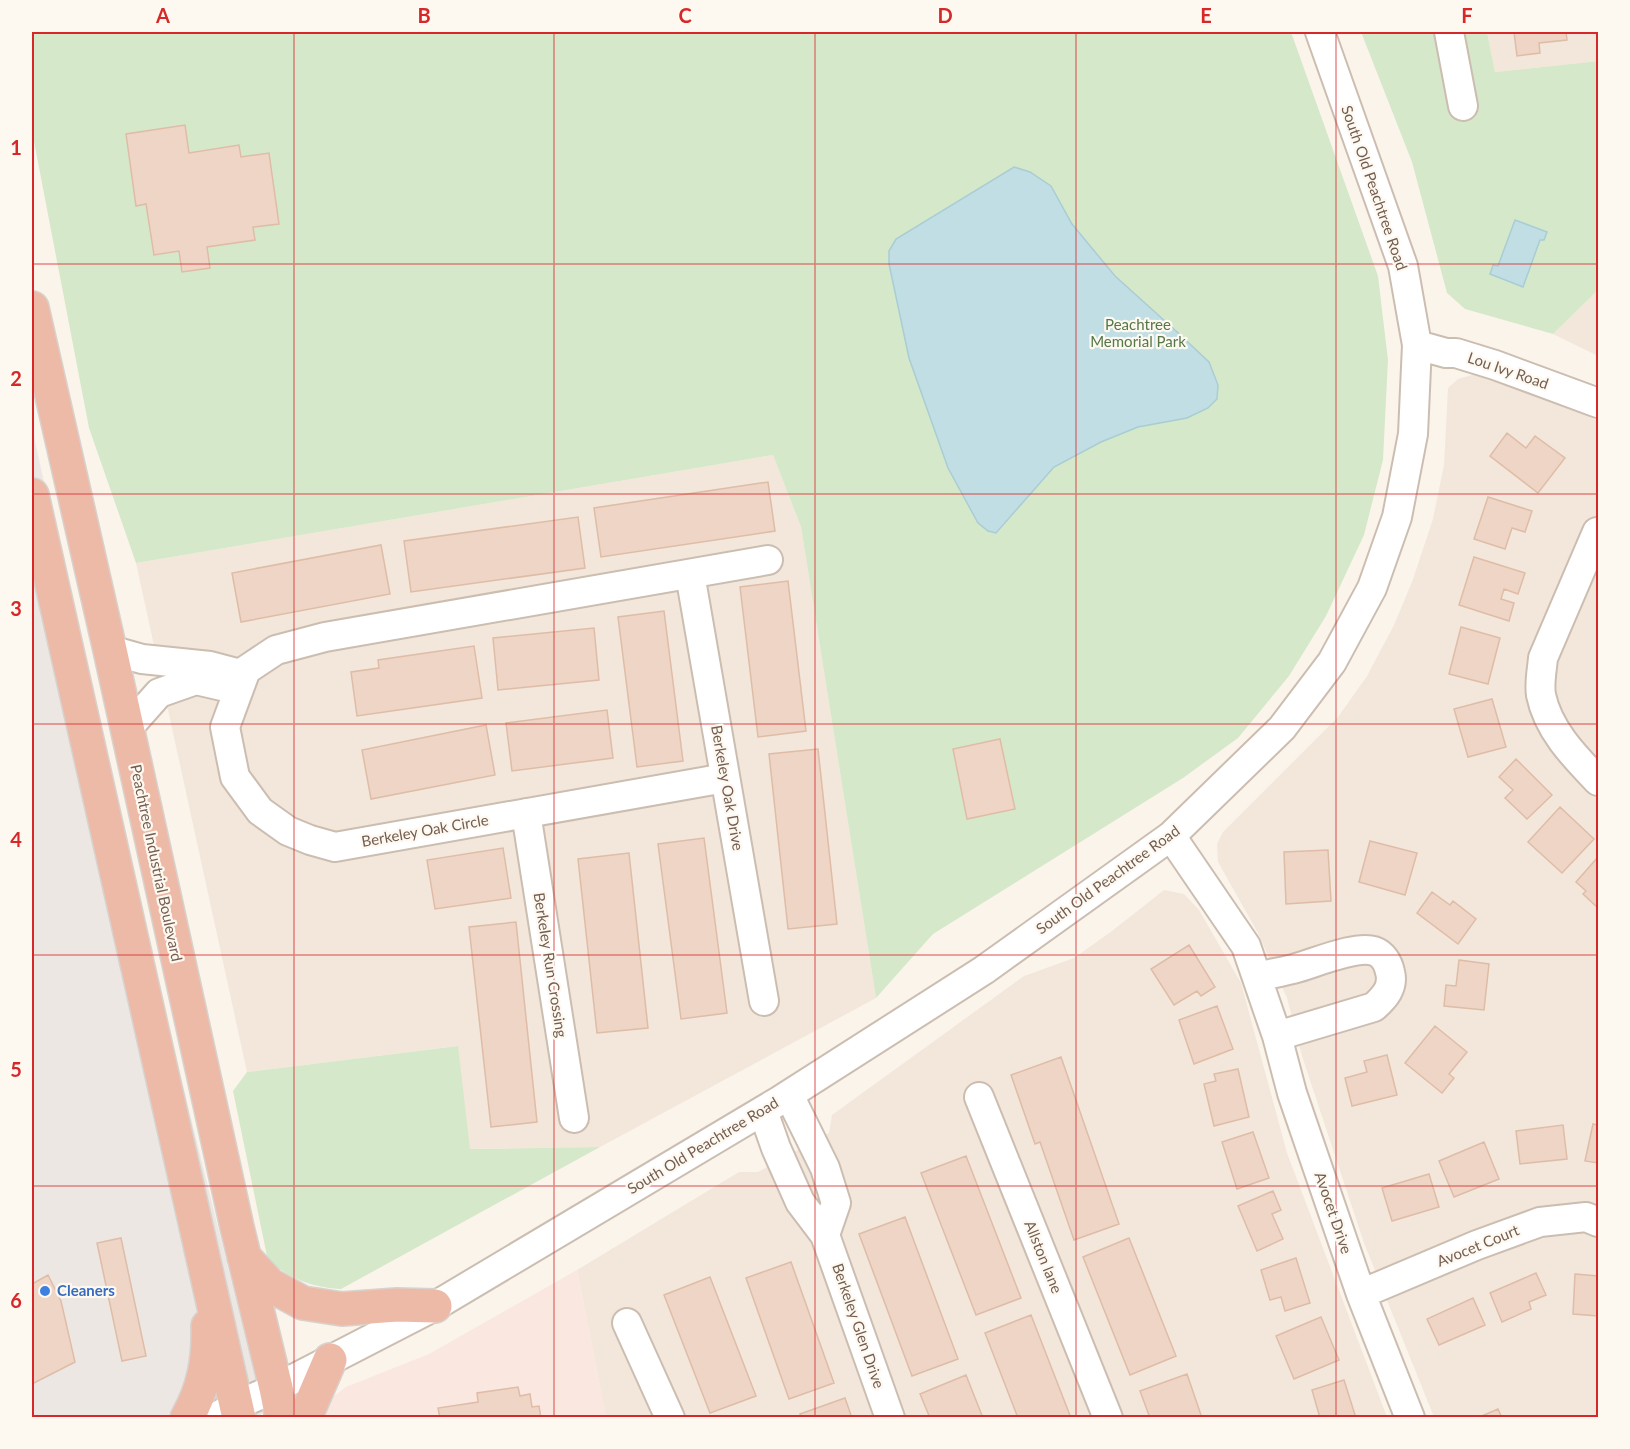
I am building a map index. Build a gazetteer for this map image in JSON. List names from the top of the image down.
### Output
{
  "streets": {
    "highway": ["Peachtree Industrial Boulevard"],
    "street": [
      "South Old Peachtree Road",
      "Lou Ivy Road",
      "Berkeley Oak Drive",
      "Berkeley Oak Circle",
      "Berkeley Run Crossing",
      "Avocet Drive",
      "Avocet Court",
      "Allston lane",
      "Berkeley Glen Drive"
    ]
  },
  "crossings": [
    ["South Old Peachtree Road", "Lou Ivy Road"],
    ["South Old Peachtree Road", "Peachtree Industrial Boulevard"],
    ["South Old Peachtree Road", "Avocet Drive"],
    ["South Old Peachtree Road", "Berkeley Glen Drive"],
    ["Berkeley Oak Drive", "Berkeley Oak Circle"],
    ["Berkeley Oak Circle", "Berkeley Run Crossing"],
    ["Avocet Drive", "Avocet Court"]
  ],
  "parks": ["Peachtree Memorial Park"],
  "places": ["Cleaners"],
  "grid": {
    "columns": [
      "A",
      "B",
      "C",
      "D",
      "E",
      "F"
    ],
    "rows": [
      "1",
      "2",
      "3",
      "4",
      "5",
      "6"
    ]
  }
}
